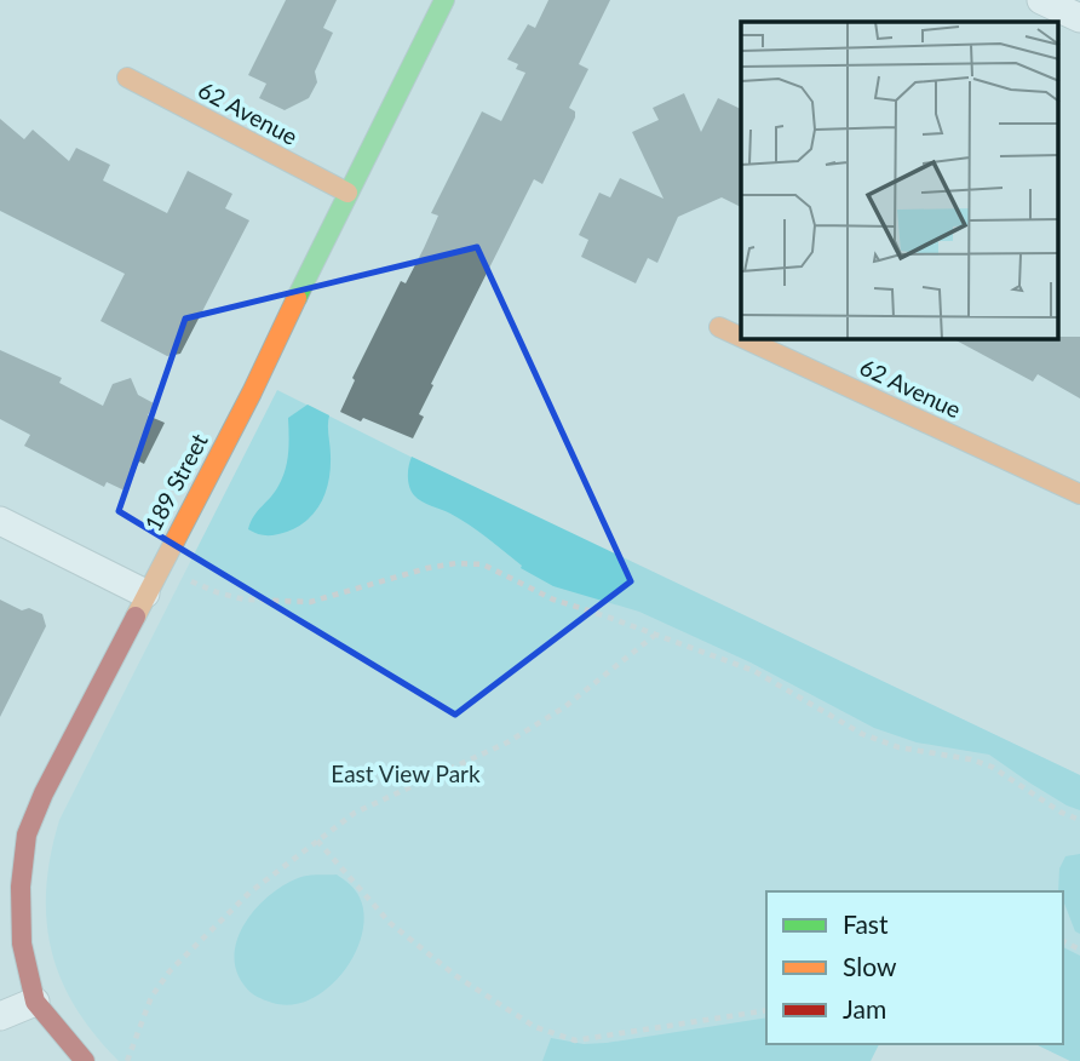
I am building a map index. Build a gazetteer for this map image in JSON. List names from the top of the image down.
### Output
{
  "streets": {
    "street": ["62 Avenue", "189 Street"]
  },
  "crossings": [
    ["62 Avenue", "189 Street"]
  ],
  "parks": ["East View Park"],
  "legend": ["Fast", "Slow", "Jam"]
}
